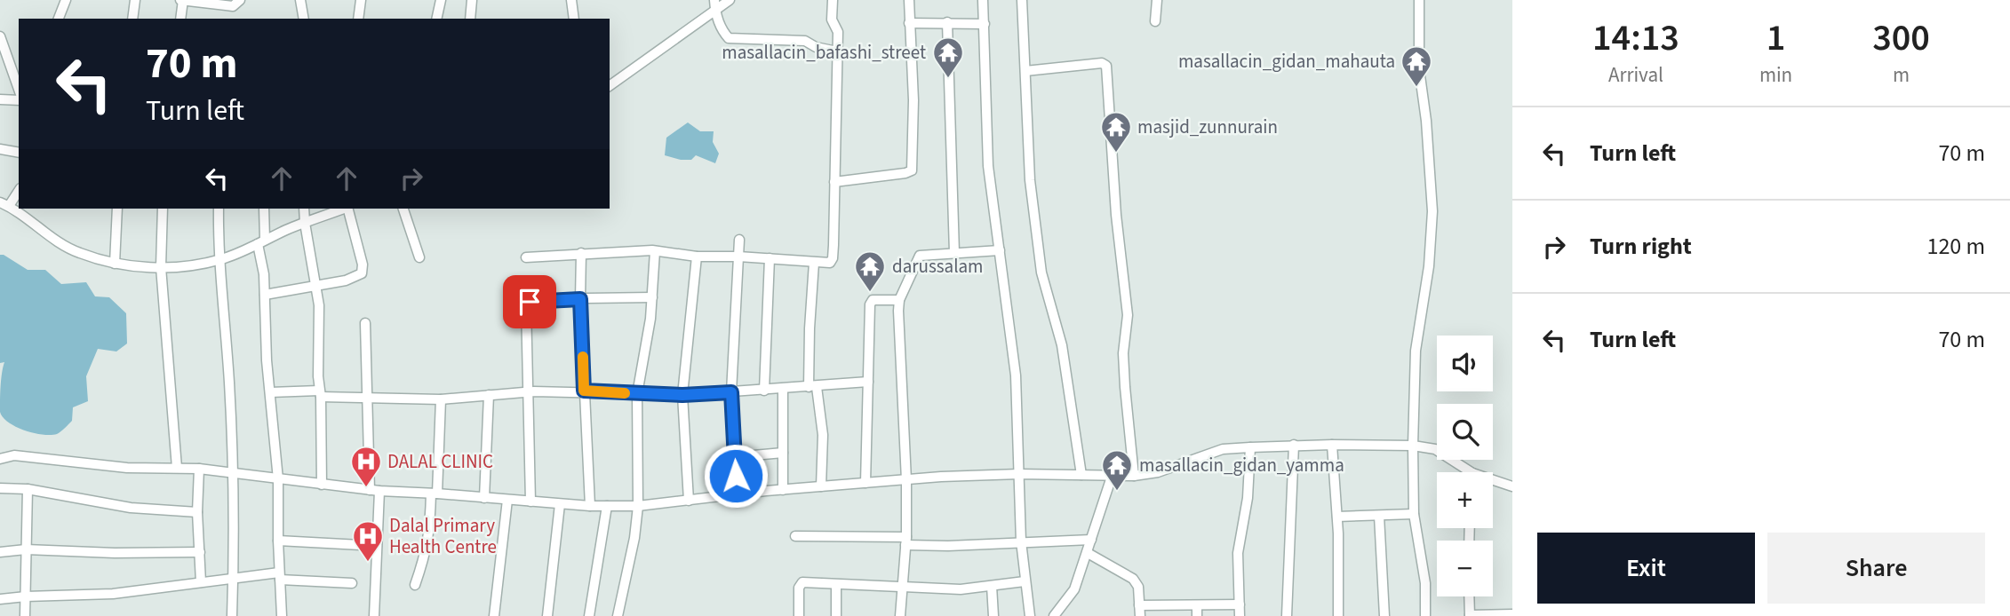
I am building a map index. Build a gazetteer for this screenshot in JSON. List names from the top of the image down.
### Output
{
  "places": {
    "temple": [
      "masallacin_bafashi_street",
      "masallacin_gidan_mahauta",
      "masjid_zunnurain",
      "darussalam",
      "masallacin_gidan_yamma"
    ],
    "hospital": ["DALAL CLINIC", "Dalal Primary Health Centre"]
  },
  "page": {
    "eta": [
      "14:13",
      "Arrival",
      "1",
      "min",
      "300",
      "m"
    ],
    "turn": ["70 m", "Turn left"],
    "list": [
      {
        "name": "Turn left",
        "value": "70 m"
      },
      {
        "name": "Turn right",
        "value": "120 m"
      },
      {
        "name": "Turn left",
        "value": "70 m"
      }
    ],
    "map_buttons": ["+", "−"],
    "buttons": ["Exit", "Share"]
  }
}
